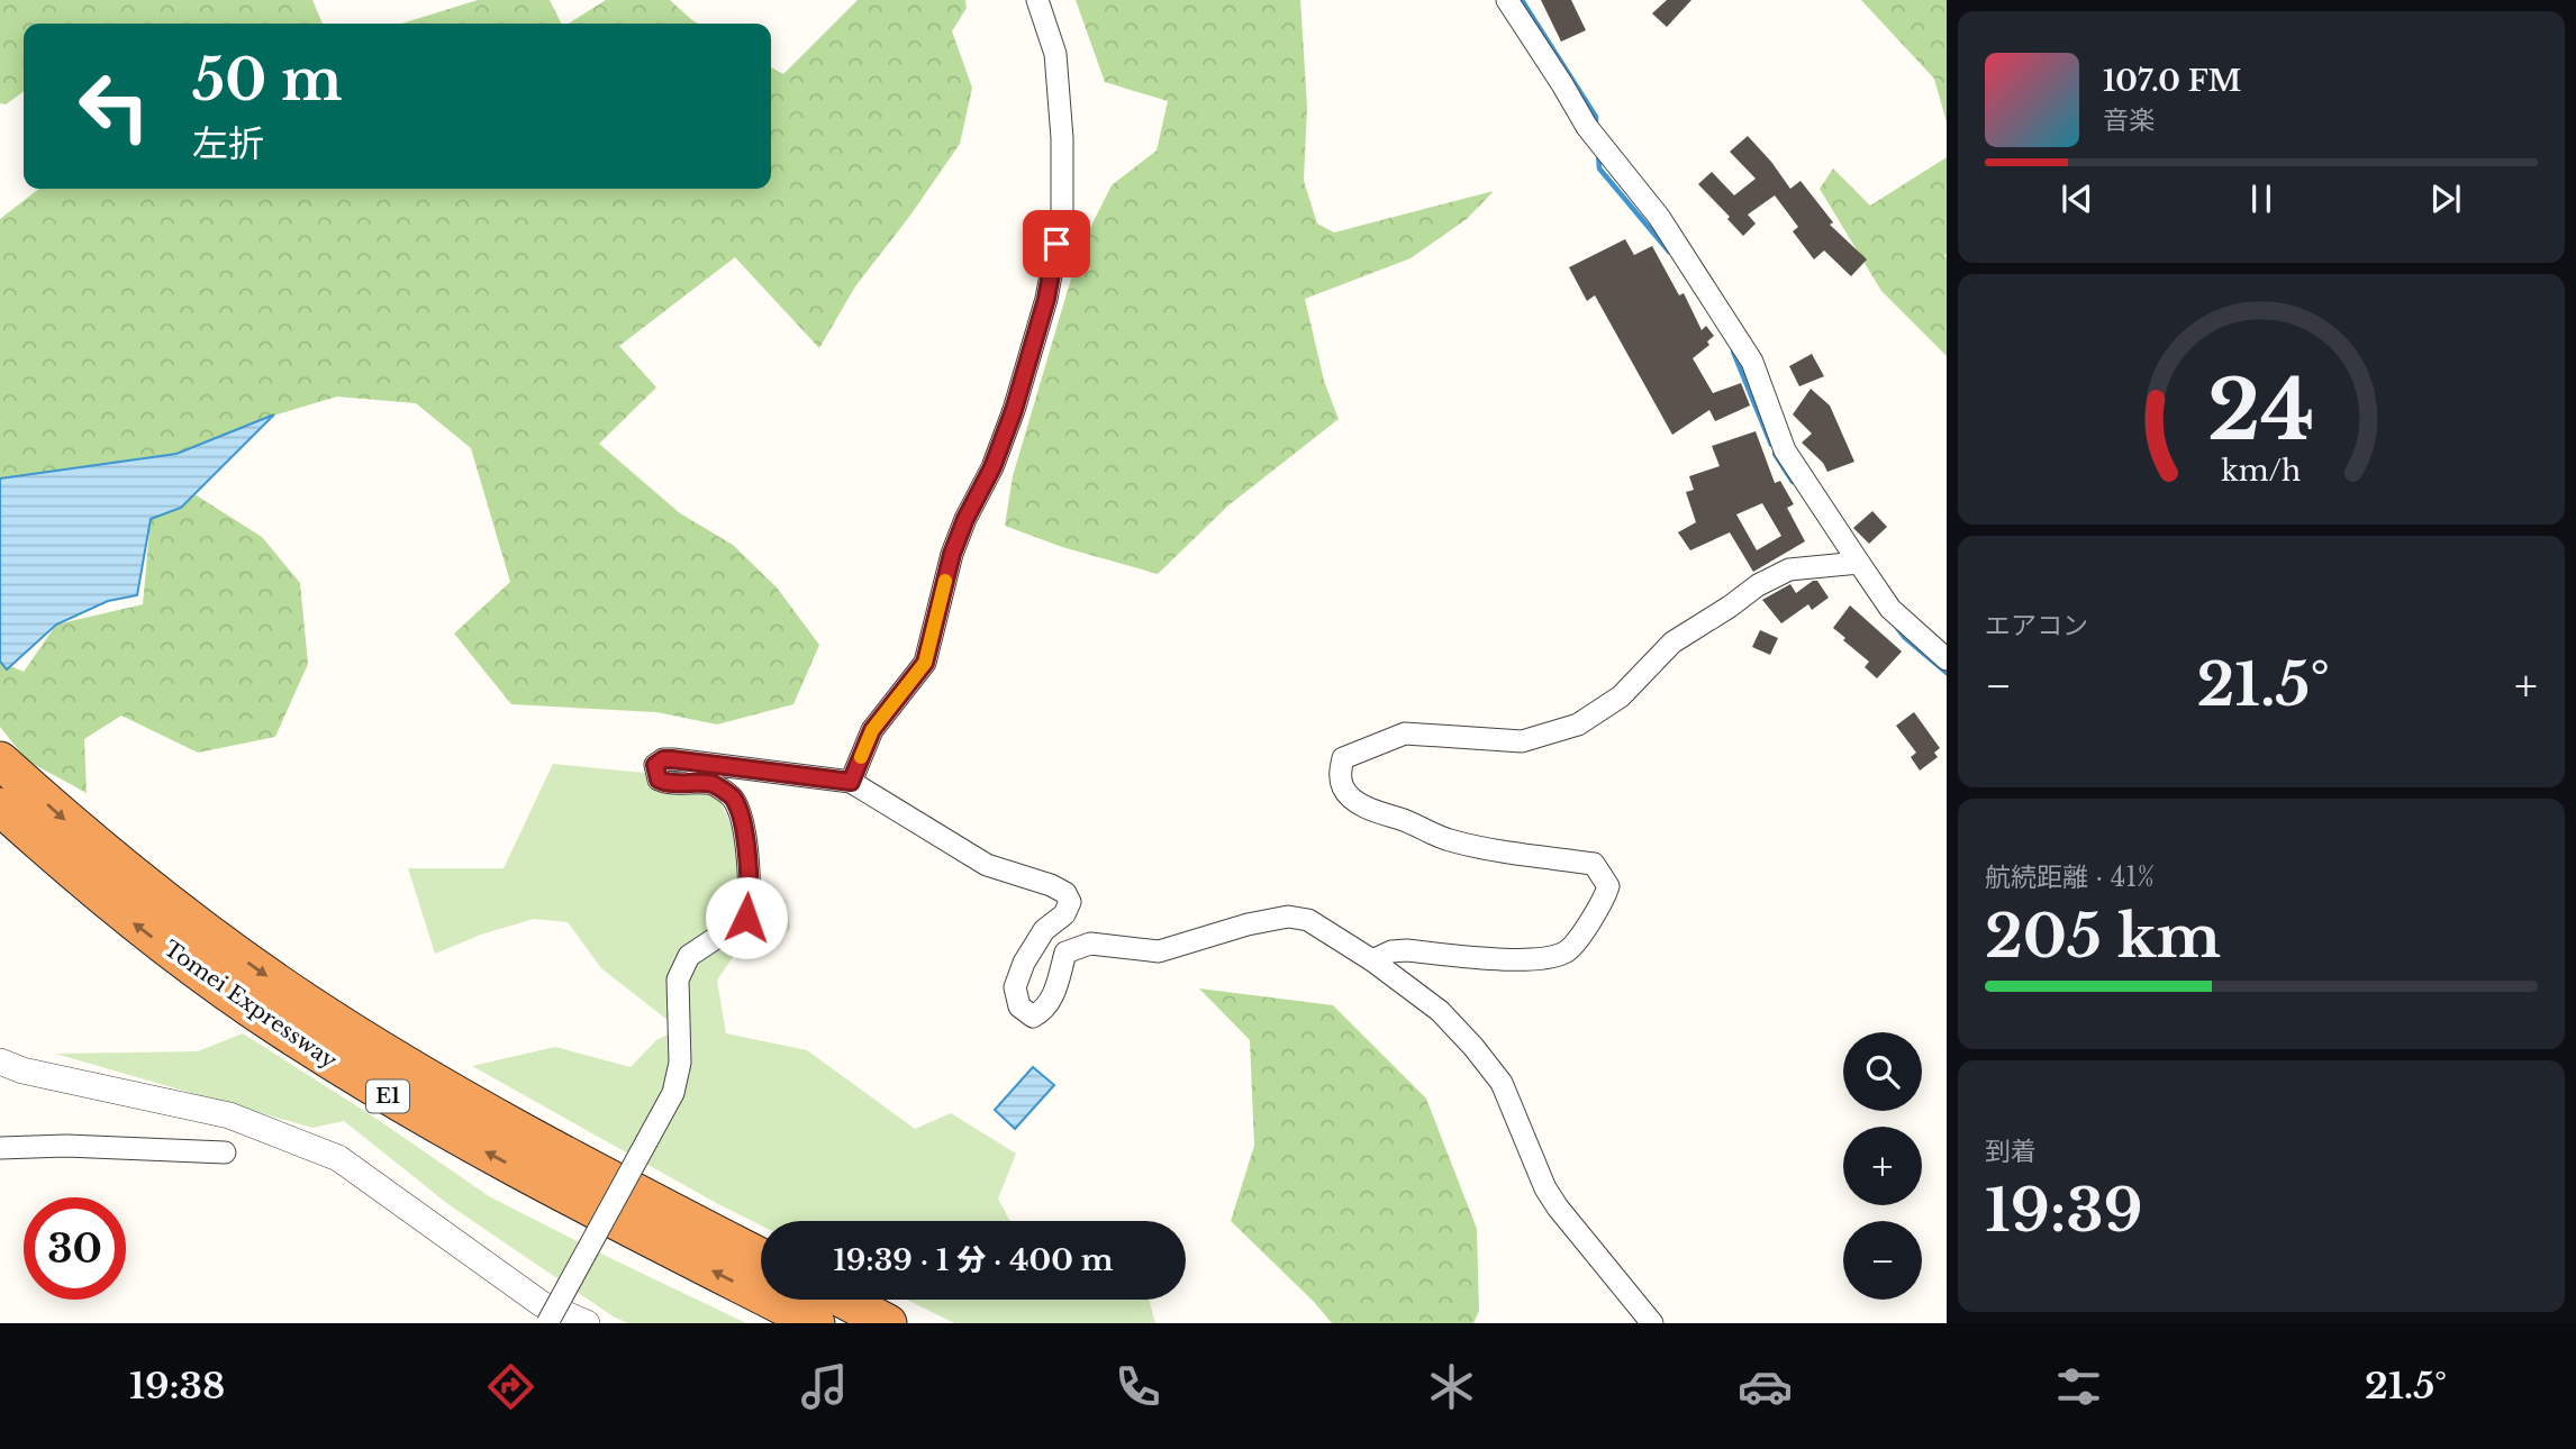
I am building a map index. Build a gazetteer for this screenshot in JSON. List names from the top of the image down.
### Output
{
  "streets": {
    "highway": ["Tomei Expressway", "E1"]
  },
  "page": {
    "turn": ["50 m", "左折"],
    "song": ["107.0 FM", "音楽"],
    "tile": [
      "エアコン",
      ["航続距離 · 41%", "205 km"],
      ["到着", "19:39"]
    ],
    "heat": ["−", "21.5°", "+"],
    "map_buttons": ["+", "−"],
    "limit": "30",
    "trip": "19:39 · 1 分 · 400 m",
    "tabs": ["19:38", "21.5°"],
    "gauge": ["24", "km/h"]
  }
}
